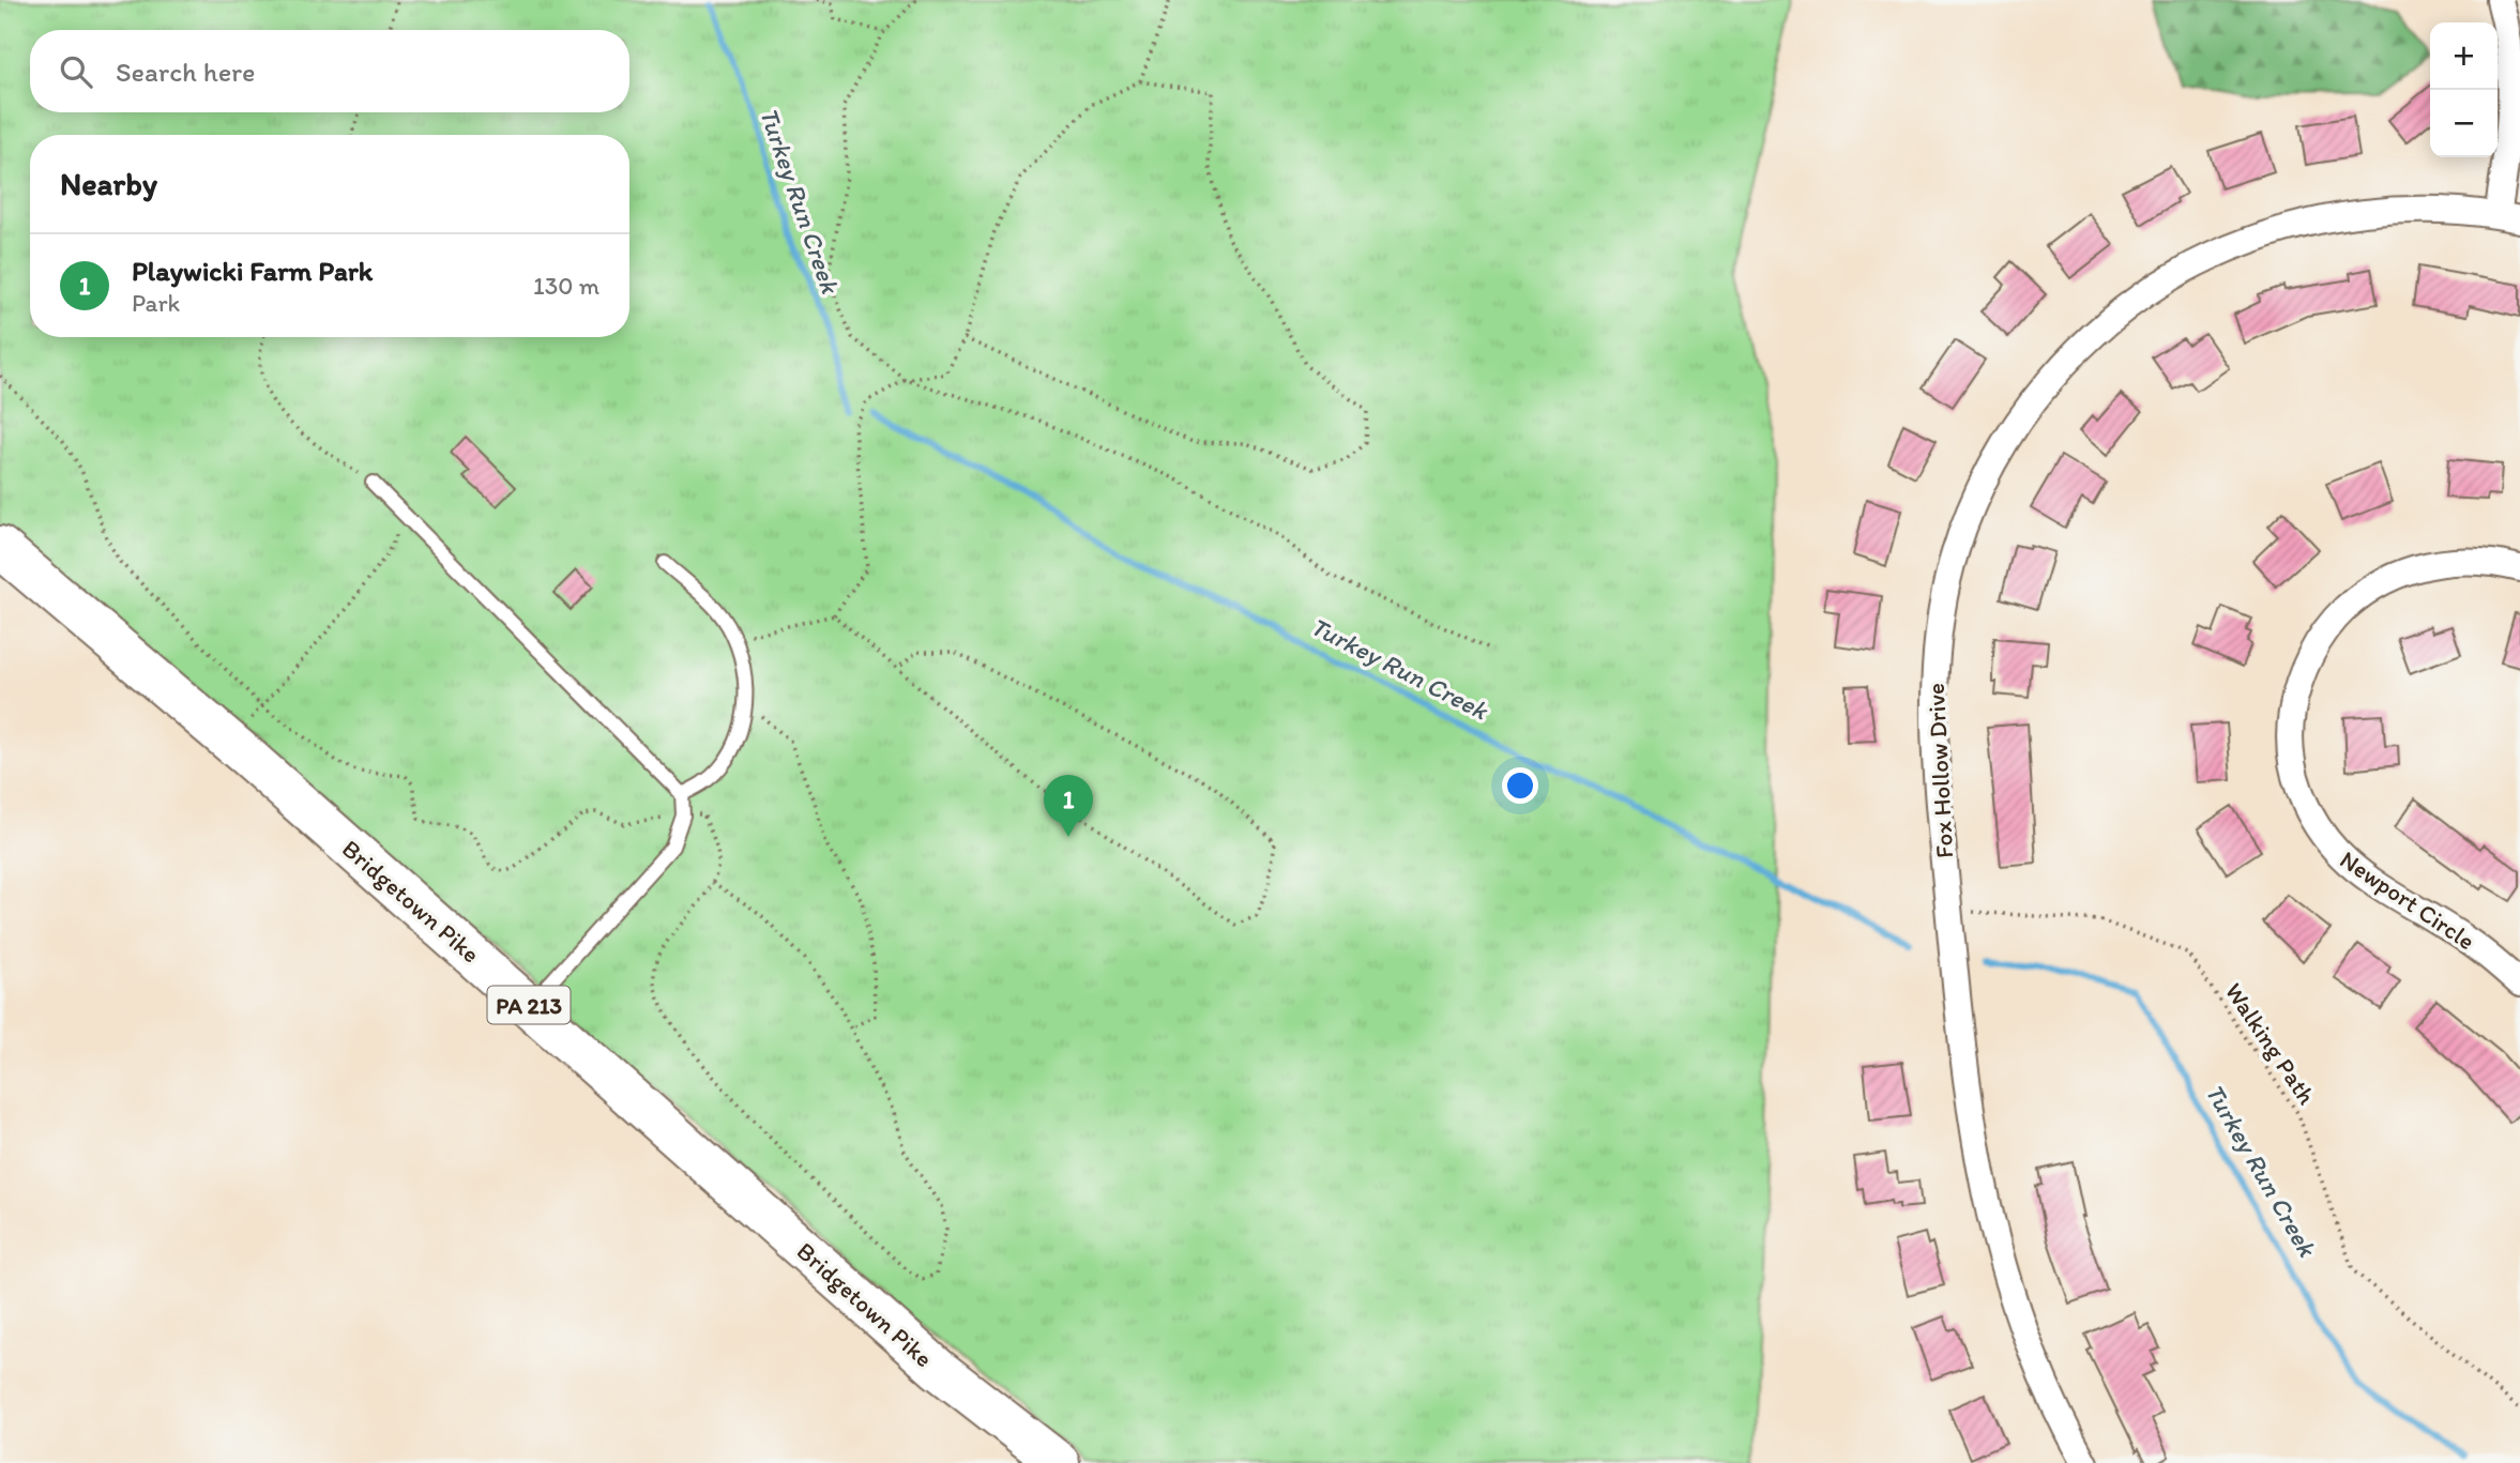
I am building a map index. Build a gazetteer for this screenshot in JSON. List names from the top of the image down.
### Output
{
  "streets": {
    "main road": ["Bridgetown Pike", "PA 213"],
    "street": ["Fox Hollow Drive", "Newport Circle"],
    "path": ["Walking Path"]
  },
  "crossings": [
    ["Fox Hollow Drive", "Walking Path"]
  ],
  "water": ["Turkey Run Creek"],
  "page": {
    "map_buttons": ["+", "−"],
    "search": "Search here",
    "heading": "Nearby",
    "list": [
      {
        "mark": "1",
        "name": "Playwicki Farm Park",
        "note": "Park",
        "value": "130 m"
      }
    ],
    "pins": "1"
  }
}
